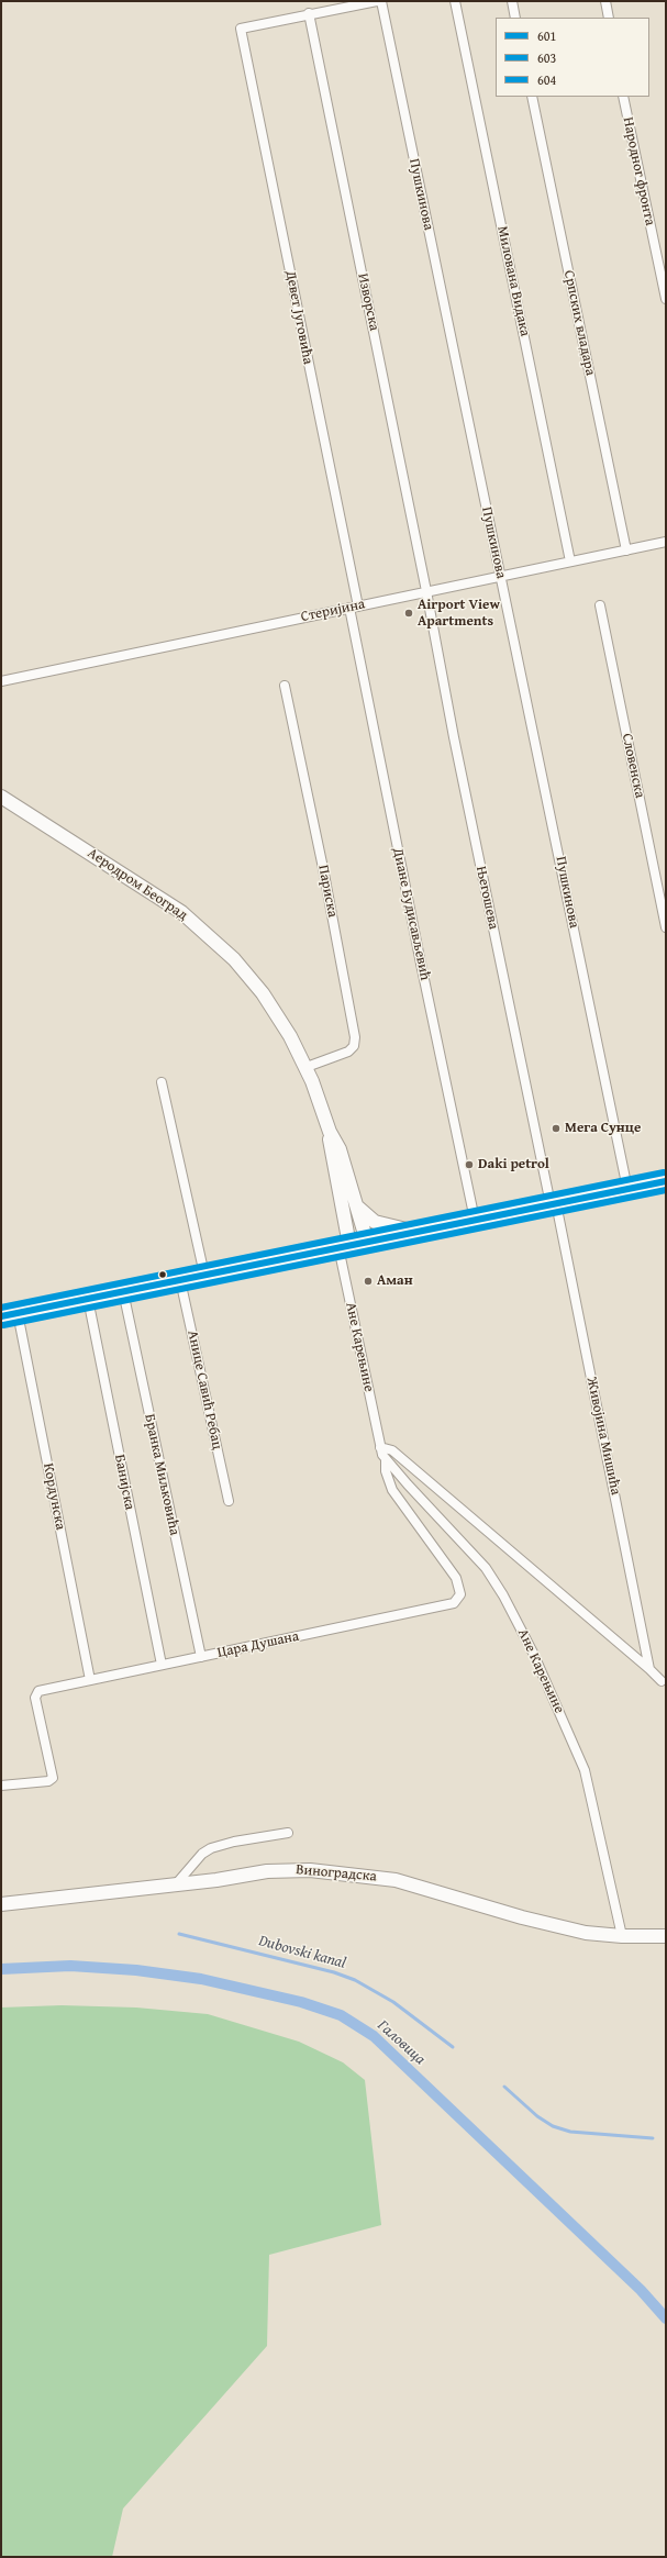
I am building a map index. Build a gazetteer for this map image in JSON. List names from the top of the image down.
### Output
{
  "streets": {
    "street": [
      "Народног фронта",
      "Пушкинова",
      "Милована Видака",
      "Изворска",
      "Девет Југовића",
      "Српских владара",
      "Стеријина",
      "Словенска",
      "Аеродром Београд",
      "Париска",
      "Његошева",
      "Диане Будисављевић",
      "Ане Карењине",
      "Анице Савић Ребац",
      "Живојина Мишића",
      "Бранка Миљковића",
      "Банијска",
      "Кордунска",
      "Цара Душана",
      "Виноградска"
    ]
  },
  "crossings": [
    ["Пушкинова", "Стеријина"],
    ["Милована Видака", "Стеријина"],
    ["Изворска", "Девет Југовића"],
    ["Изворска", "Стеријина"],
    ["Изворска", "Његошева"],
    ["Девет Југовића", "Стеријина"],
    ["Девет Југовића", "Диане Будисављевић"],
    ["Српских владара", "Стеријина"],
    ["Стеријина", "Његошева"],
    ["Стеријина", "Диане Будисављевић"],
    ["Аеродром Београд", "Париска"],
    ["Аеродром Београд", "Ане Карењине"],
    ["Његошева", "Живојина Мишића"],
    ["Ане Карењине", "Цара Душана"],
    ["Ане Карењине", "Виноградска"],
    ["Бранка Миљковића", "Цара Душана"],
    ["Банијска", "Цара Душана"],
    ["Кордунска", "Цара Душана"]
  ],
  "water": ["Dubovski kanal", "Галовица"],
  "places": [
    "Airport View Apartments",
    "Мега Сунце",
    "Daki petrol",
    "Аман"
  ],
  "lines": ["transit line 604", "transit line 601", "transit line 603"],
  "legend": ["601", "603", "604"]
}
